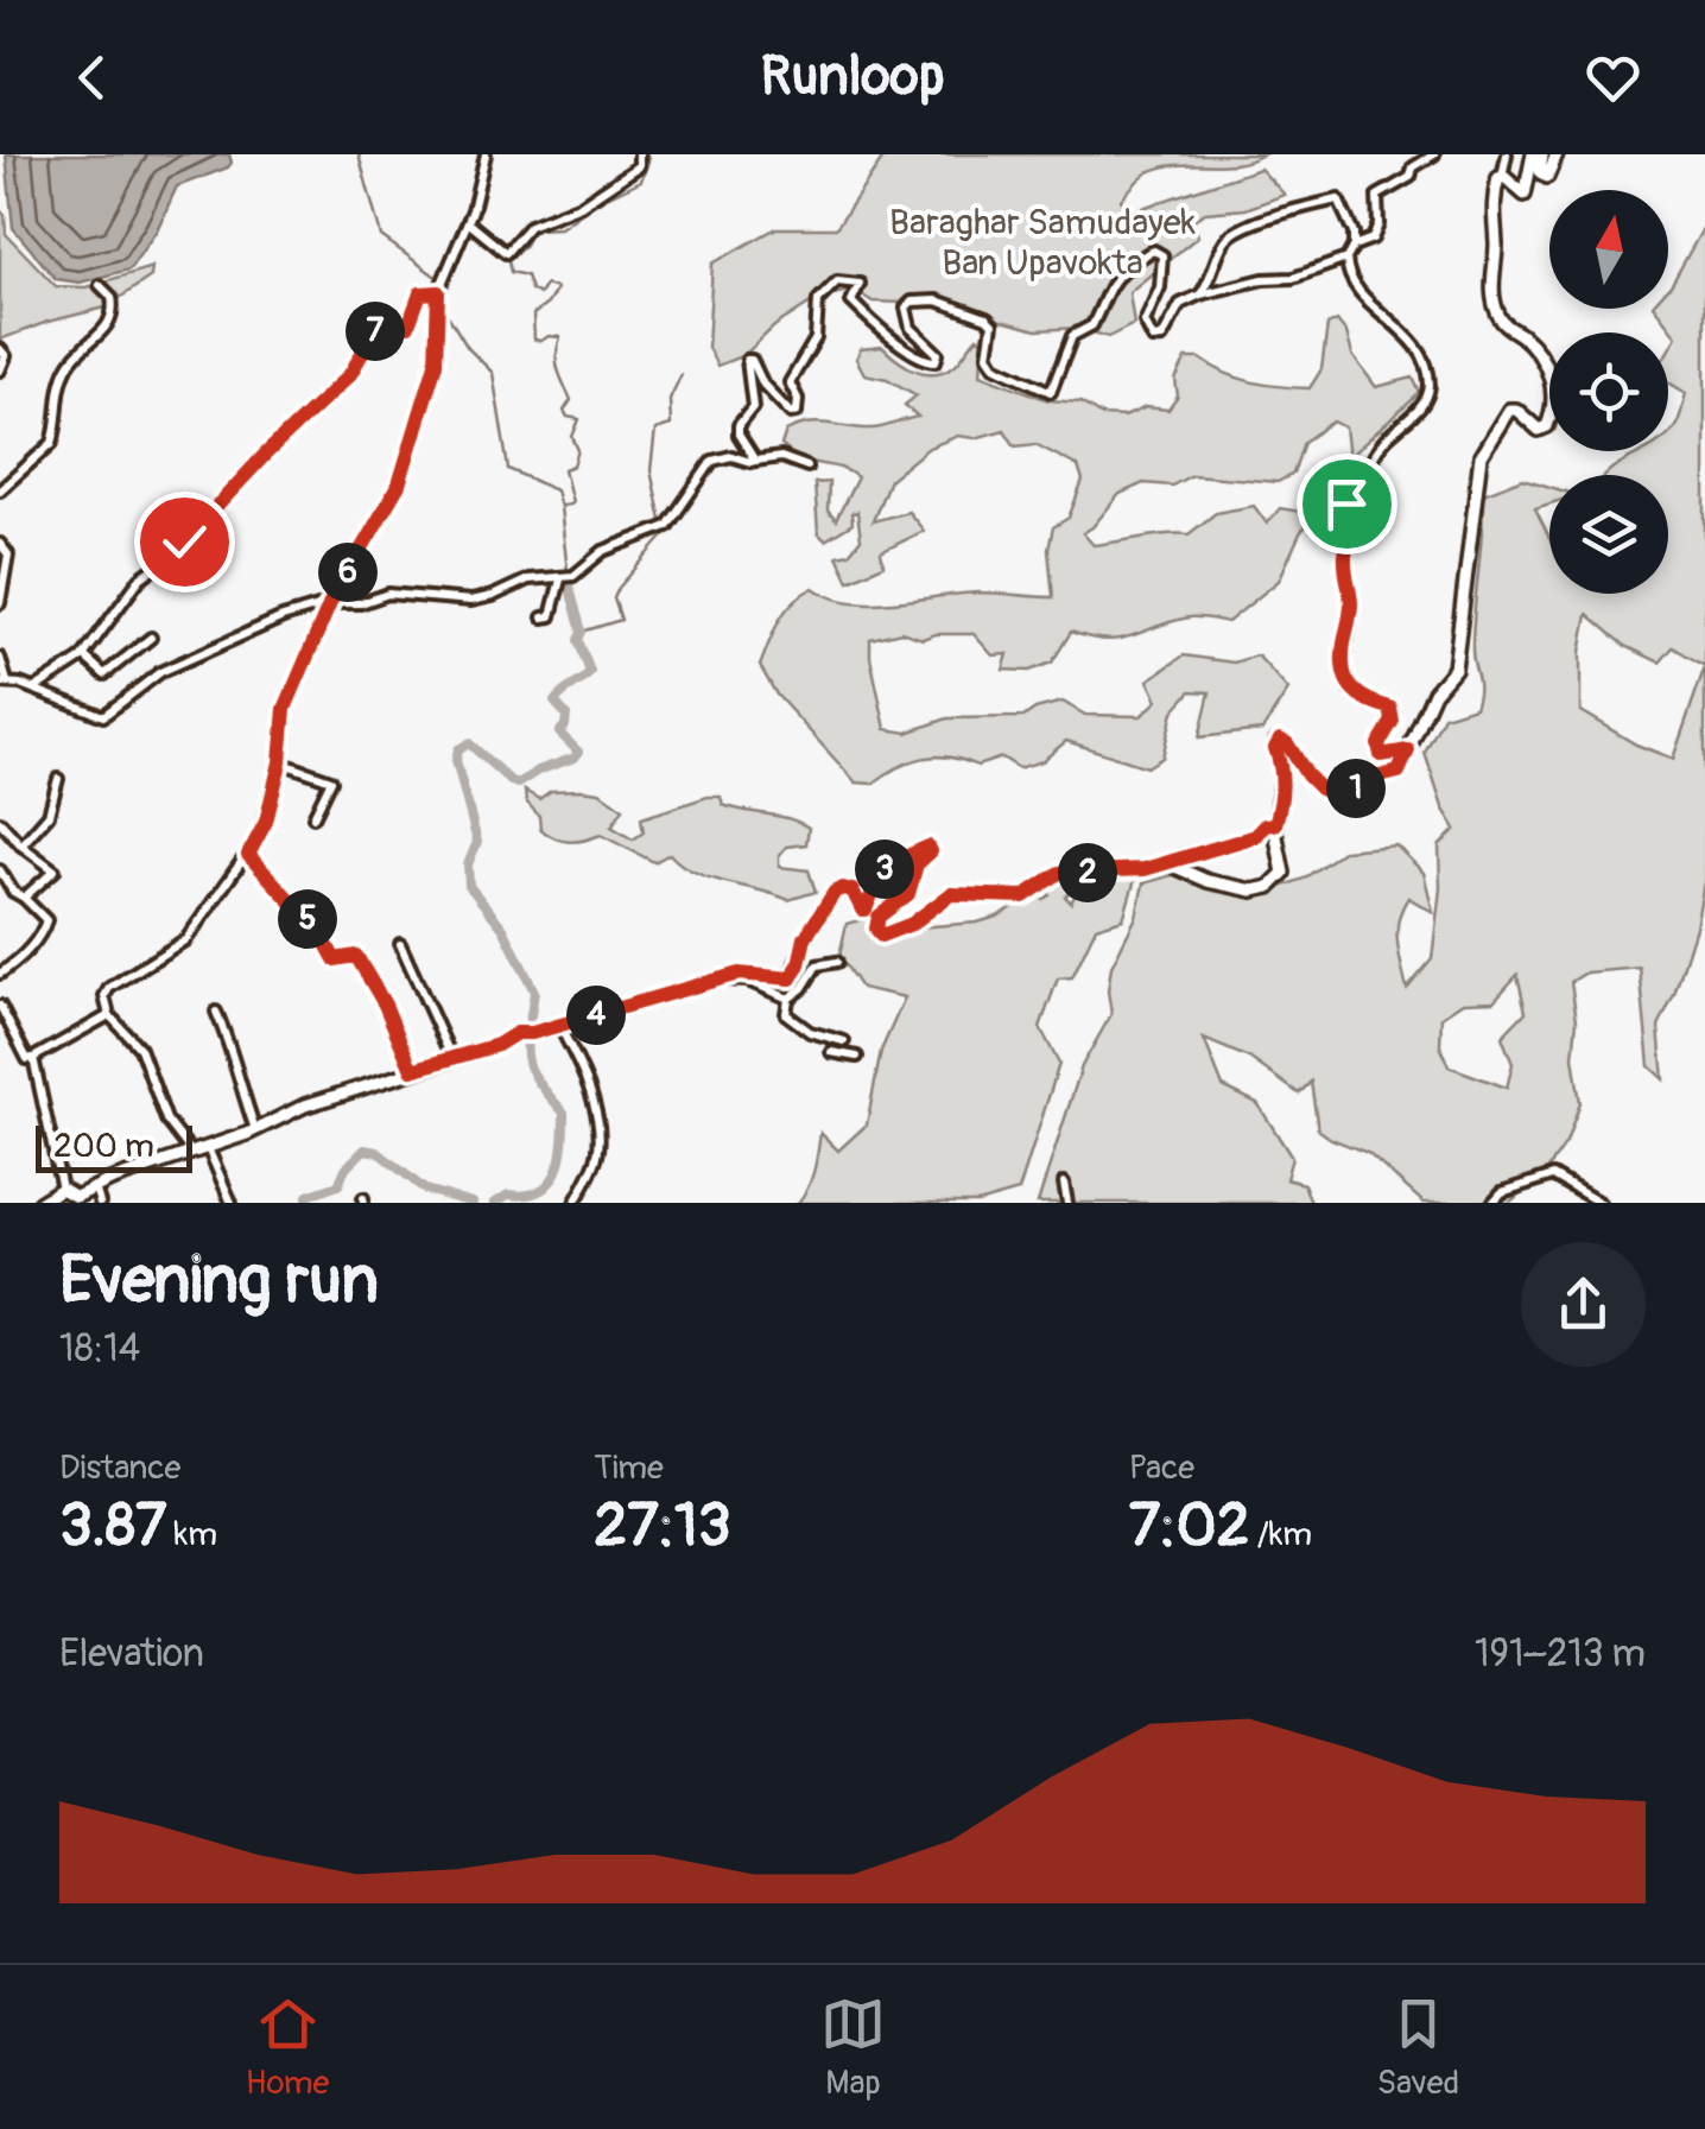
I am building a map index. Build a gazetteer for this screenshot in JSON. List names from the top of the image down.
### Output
{
  "parks": ["Baraghar Samudayek Ban Upavokta"],
  "scale_bar": "200 m",
  "north": "top",
  "page": {
    "header": "Runloop",
    "pins": [
      "7",
      "6",
      "1",
      "3",
      "2",
      "5",
      "4"
    ],
    "scale": "200 m",
    "heading": ["Evening run", "18:14"],
    "stats": [
      ["Distance", "3.87 km"],
      ["Time", "27:13"],
      ["Pace", "7:02 /km"]
    ],
    "chart": ["Elevation", "191–213 m"],
    "tabs": ["Home", "Map", "Saved"]
  }
}
